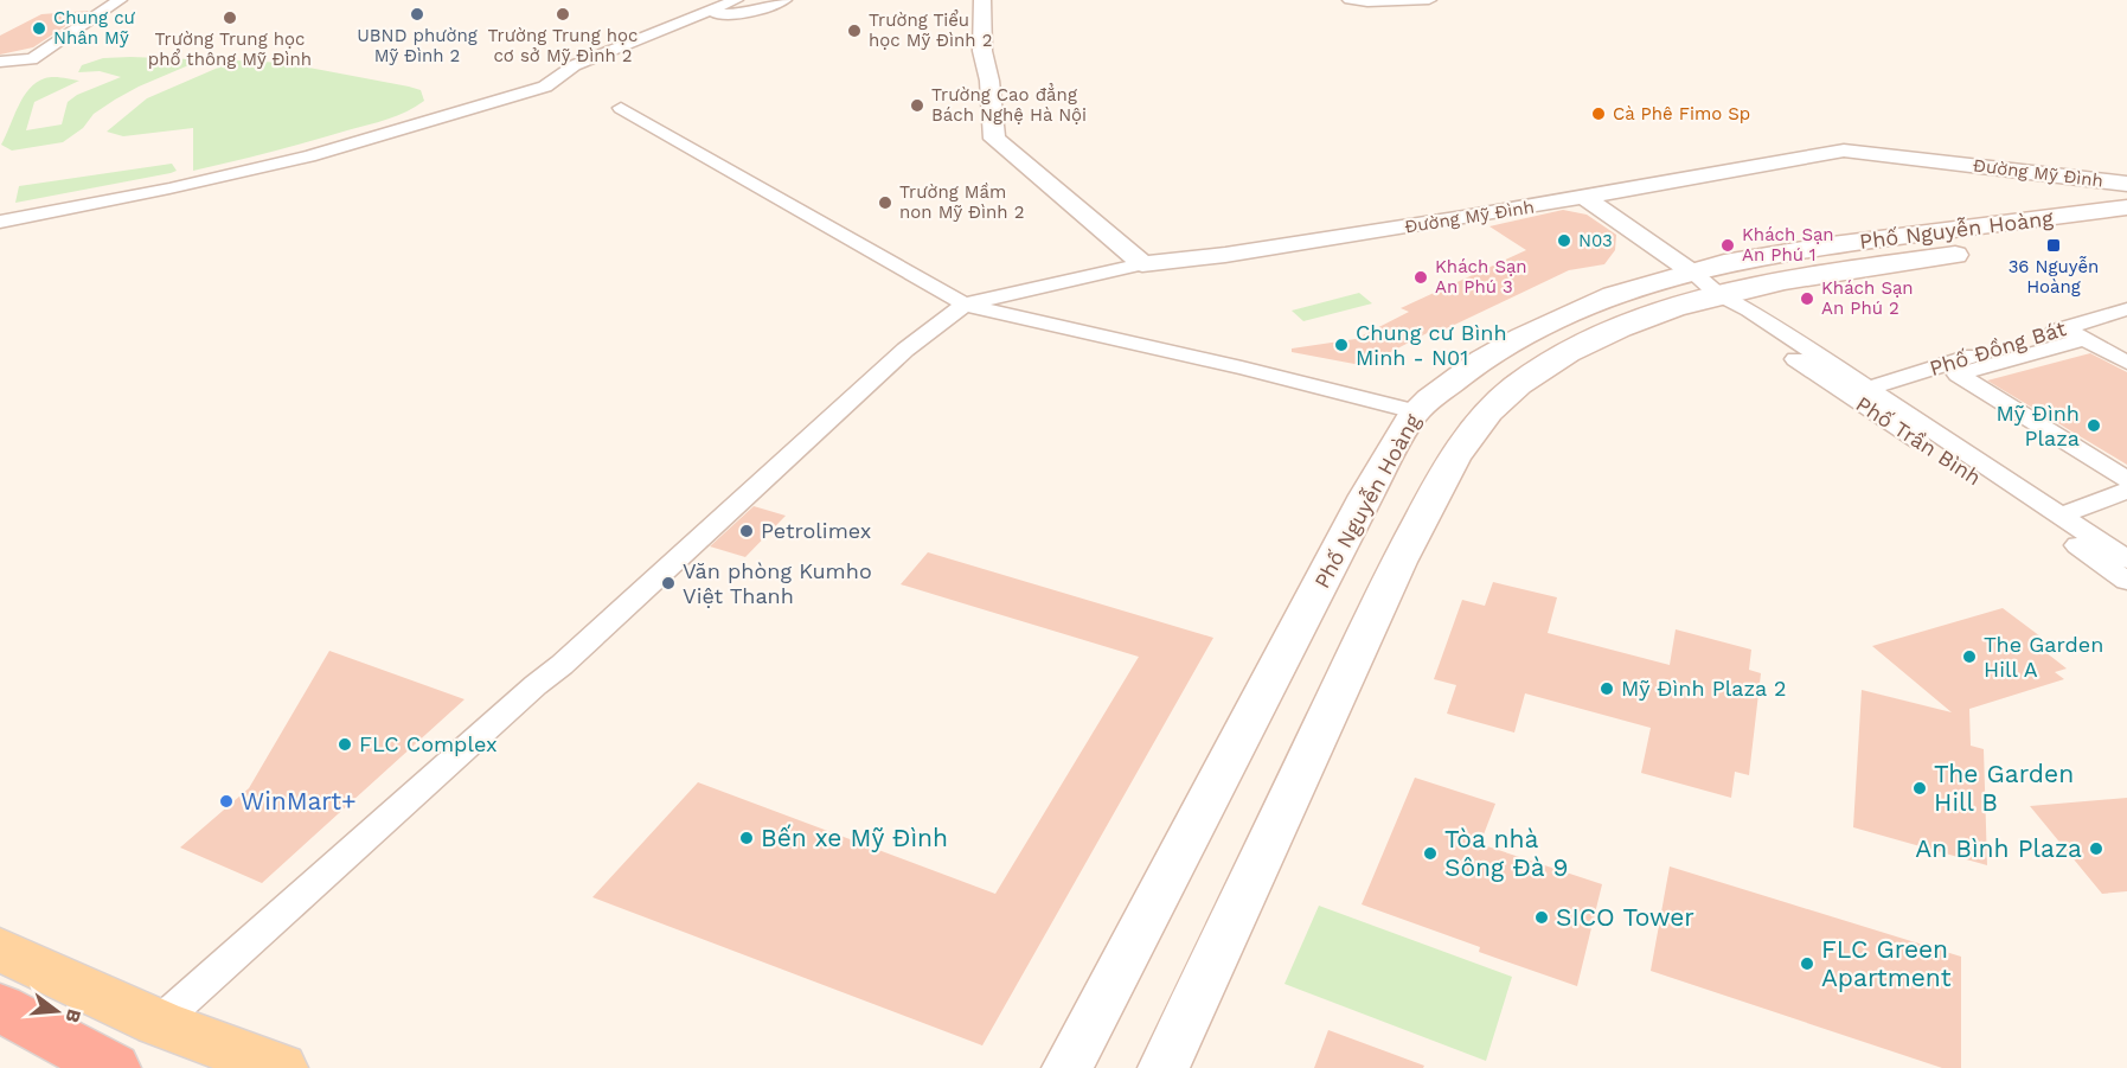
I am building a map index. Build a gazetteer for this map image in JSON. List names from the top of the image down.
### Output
{
  "streets": {
    "main road": ["Phố Nguyễn Hoàng"],
    "street": ["Đường Mỹ Đình", "Phố Đồng Bát", "Phố Trần Bình"]
  },
  "crossings": [
    ["Đường Mỹ Đình", "Phố Trần Bình"],
    ["Phố Nguyễn Hoàng", "Phố Trần Bình"],
    ["Phố Đồng Bát", "Phố Trần Bình"]
  ],
  "places": {
    "other": [
      "UBND phường Mỹ Đình 2",
      "Trường Trung học cơ sở Mỹ Đình 2",
      "Trường Trung học phổ thông Mỹ Đình",
      "Chung cư Nhân Mỹ",
      "Trường Tiểu học Mỹ Đình 2",
      "Trường Cao đẳng Bách Nghệ Hà Nội",
      "Cà Phê Fimo Sp",
      "Trường Mầm non Mỹ Đình 2",
      "N03",
      "Khách Sạn An Phú 1",
      "Khách Sạn An Phú 3",
      "Khách Sạn An Phú 2",
      "Chung cư Bình Minh - N01",
      "Mỹ Đình Plaza",
      "Petrolimex",
      "Văn phòng Kumho Việt Thanh",
      "The Garden Hill A",
      "Mỹ Đình Plaza 2",
      "FLC Complex",
      "The Garden Hill B",
      "WinMart+",
      "Bến xe Mỹ Đình",
      "An Bình Plaza",
      "Tòa nhà Sông Đà 9",
      "SICO Tower",
      "FLC Green Apartment"
    ],
    "transit": ["36 Nguyễn Hoàng"]
  },
  "north": "right"
}
